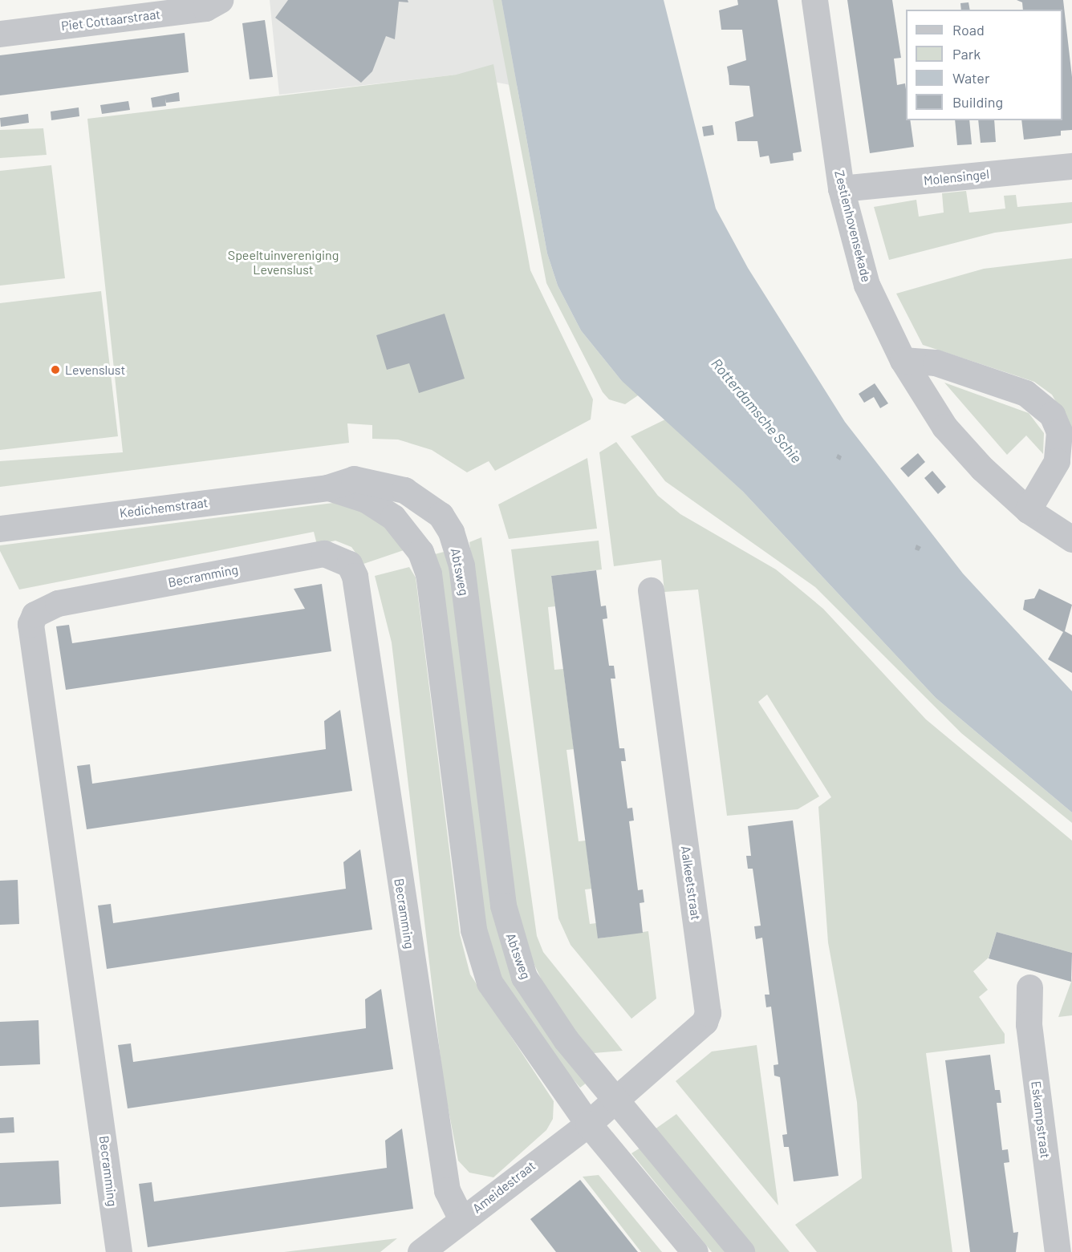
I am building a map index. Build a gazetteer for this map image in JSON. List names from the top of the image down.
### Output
{
  "streets": {
    "street": [
      "Piet Cottaarstraat",
      "Molensingel",
      "Zestienhovensekade",
      "Kedichemstraat",
      "Abtsweg",
      "Becramming",
      "Aalkeetstraat",
      "Eskampstraat",
      "Ameidestraat"
    ]
  },
  "crossings": [
    ["Molensingel", "Zestienhovensekade"],
    ["Kedichemstraat", "Abtsweg"],
    ["Abtsweg", "Aalkeetstraat"],
    ["Becramming", "Ameidestraat"],
    ["Aalkeetstraat", "Ameidestraat"]
  ],
  "water": ["Rotterdamsche Schie"],
  "parks": ["Speeltuinvereniging Levenslust"],
  "places": ["Levenslust"],
  "legend": [
    "Road",
    "Park",
    "Water",
    "Building"
  ]
}
